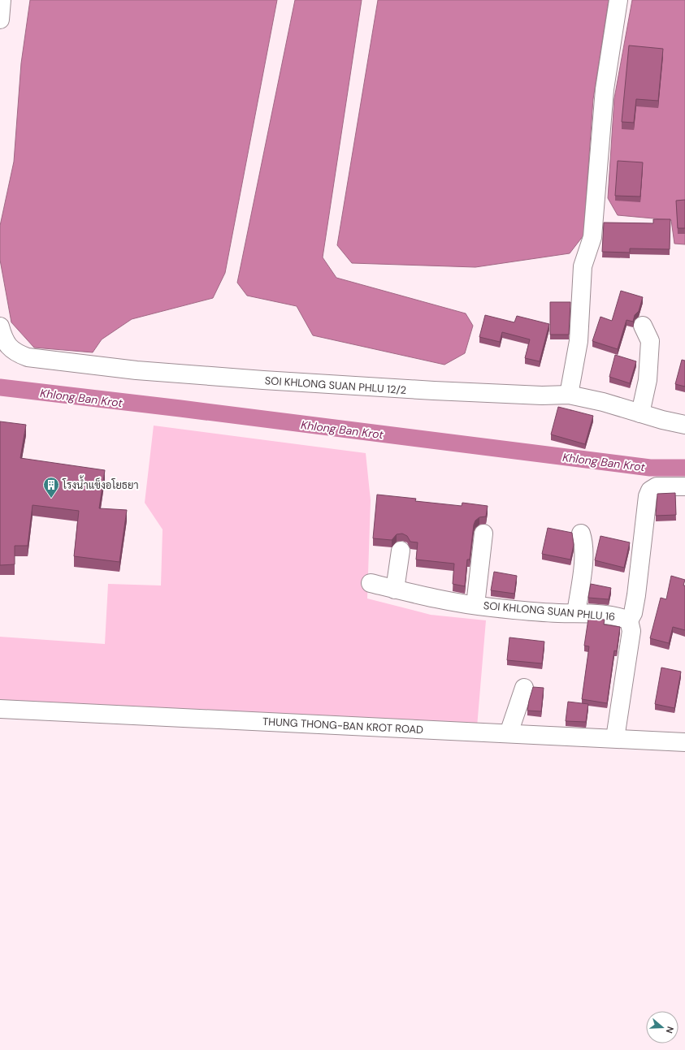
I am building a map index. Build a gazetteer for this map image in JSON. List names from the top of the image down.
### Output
{
  "streets": {
    "street": ["SOI KHLONG SUAN PHLU 12/2", "SOI KHLONG SUAN PHLU 16", "THUNG THONG-BAN KROT ROAD"]
  },
  "crossings": [
    ["SOI KHLONG SUAN PHLU 16", "THUNG THONG-BAN KROT ROAD"]
  ],
  "water": ["Khlong Ban Krot"],
  "places": {
    "building": ["โรงน้ำแข็งอโยธยา"]
  },
  "north": "right"
}
